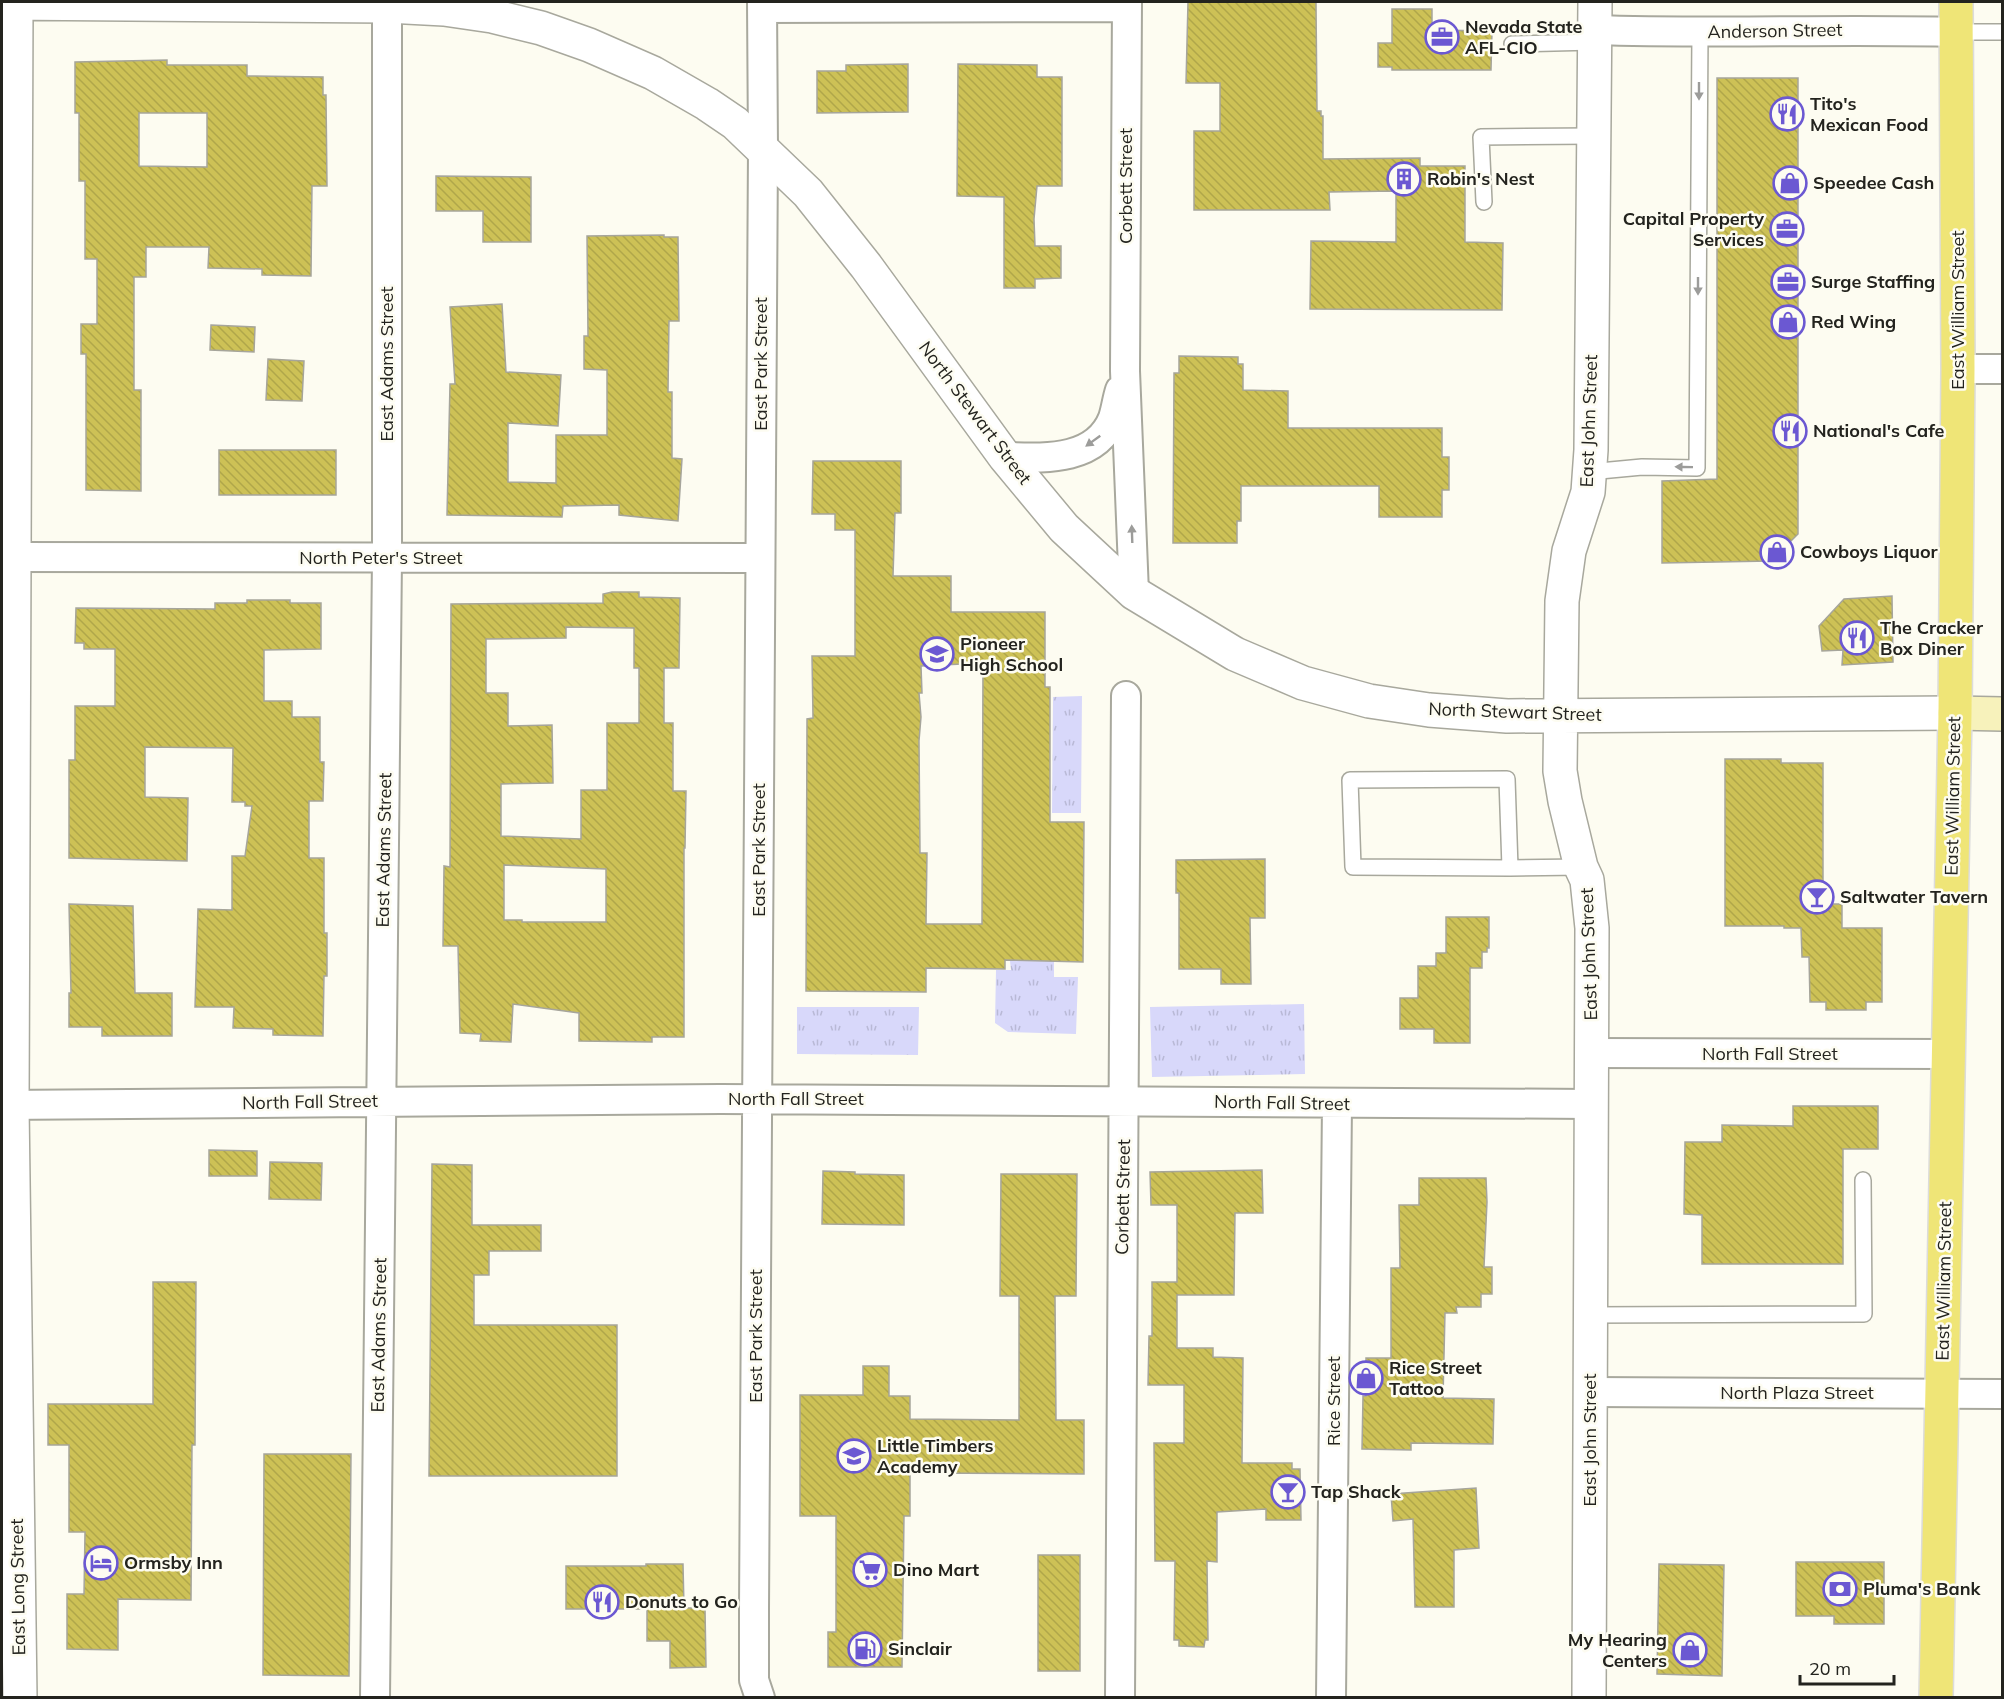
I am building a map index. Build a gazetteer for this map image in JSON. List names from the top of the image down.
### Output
{
  "streets": {
    "main road": ["East William Street", "North Stewart Street"],
    "street": [
      "Anderson Street",
      "Corbett Street",
      "East Adams Street",
      "East Park Street",
      "East John Street",
      "North Peter's Street",
      "North Fall Street",
      "North Plaza Street",
      "Rice Street",
      "East Long Street"
    ]
  },
  "crossings": [
    ["Anderson Street", "East William Street"],
    ["Anderson Street", "East John Street"],
    ["Corbett Street", "North Stewart Street"],
    ["Corbett Street", "North Fall Street"],
    ["East William Street", "North Stewart Street"],
    ["East William Street", "North Fall Street"],
    ["East William Street", "North Plaza Street"],
    ["East Adams Street", "North Stewart Street"],
    ["East Adams Street", "North Peter's Street"],
    ["East Adams Street", "North Fall Street"],
    ["East Park Street", "North Stewart Street"],
    ["East Park Street", "North Peter's Street"],
    ["East Park Street", "North Fall Street"],
    ["North Stewart Street", "East John Street"],
    ["North Stewart Street", "East Long Street"],
    ["East John Street", "North Fall Street"],
    ["East John Street", "North Plaza Street"],
    ["North Peter's Street", "East Long Street"],
    ["North Fall Street", "Rice Street"],
    ["North Fall Street", "East Long Street"]
  ],
  "places": {
    "office": ["Nevada State AFL-CIO", "Capital Property Services", "Surge Staffing"],
    "restaurant": [
      "Tito's Mexican Food",
      "National's Cafe",
      "The Cracker Box Diner",
      "Donuts to Go"
    ],
    "building": ["Robin's Nest"],
    "shop": [
      "Speedee Cash",
      "Red Wing",
      "Cowboys Liquor",
      "Rice Street Tattoo",
      "My Hearing Centers"
    ],
    "school or university": ["Pioneer High School", "Little Timbers Academy"],
    "bar": ["Saltwater Tavern", "Tap Shack"],
    "hotel": ["Ormsby Inn"],
    "supermarket": ["Dino Mart"],
    "bank": ["Pluma's Bank"],
    "fuel station": ["Sinclair"]
  },
  "scale_bar": "20 m"
}
